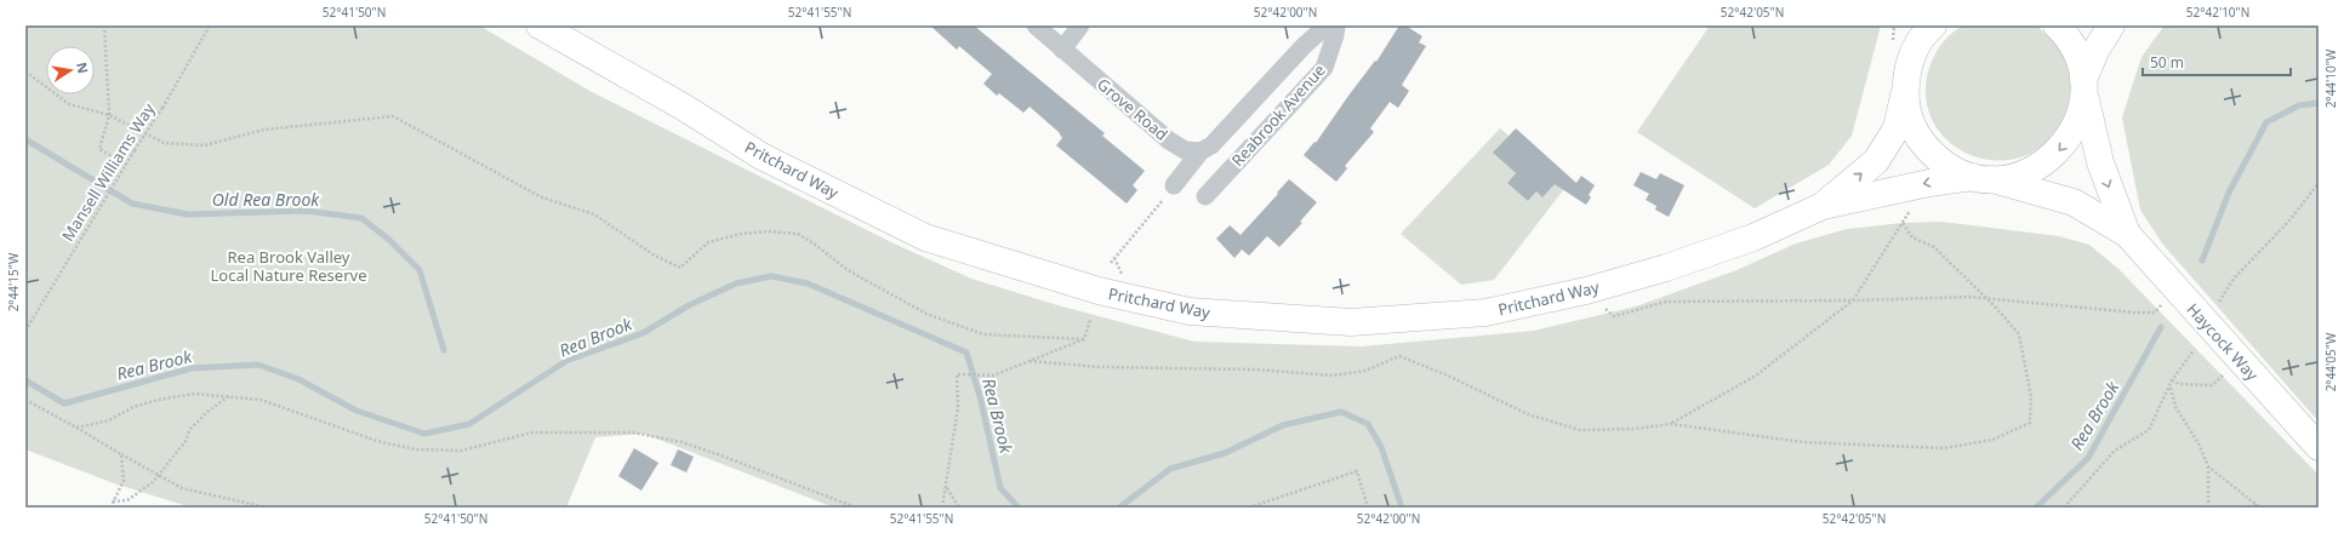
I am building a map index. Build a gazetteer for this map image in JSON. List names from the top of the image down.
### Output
{
  "streets": {
    "main road": ["Pritchard Way", "Haycock Way"],
    "street": ["Grove Road", "Reabrook Avenue"],
    "path": ["Mansell Williams Way"]
  },
  "crossings": [
    ["Grove Road", "Reabrook Avenue"],
    ["Pritchard Way", "Haycock Way"]
  ],
  "water": ["Old Rea Brook", "Rea Brook"],
  "parks": ["Rea Brook Valley Local Nature Reserve"],
  "scale_bar": "50 m",
  "north": "right",
  "coordinates": [
    "52°41'50\"N",
    "52°41'55\"N",
    "52°42'00\"N",
    "52°42'05\"N",
    "52°42'10\"N",
    "2°44'10\"W",
    "2°44'15\"W",
    "2°44'05\"W"
  ]
}
